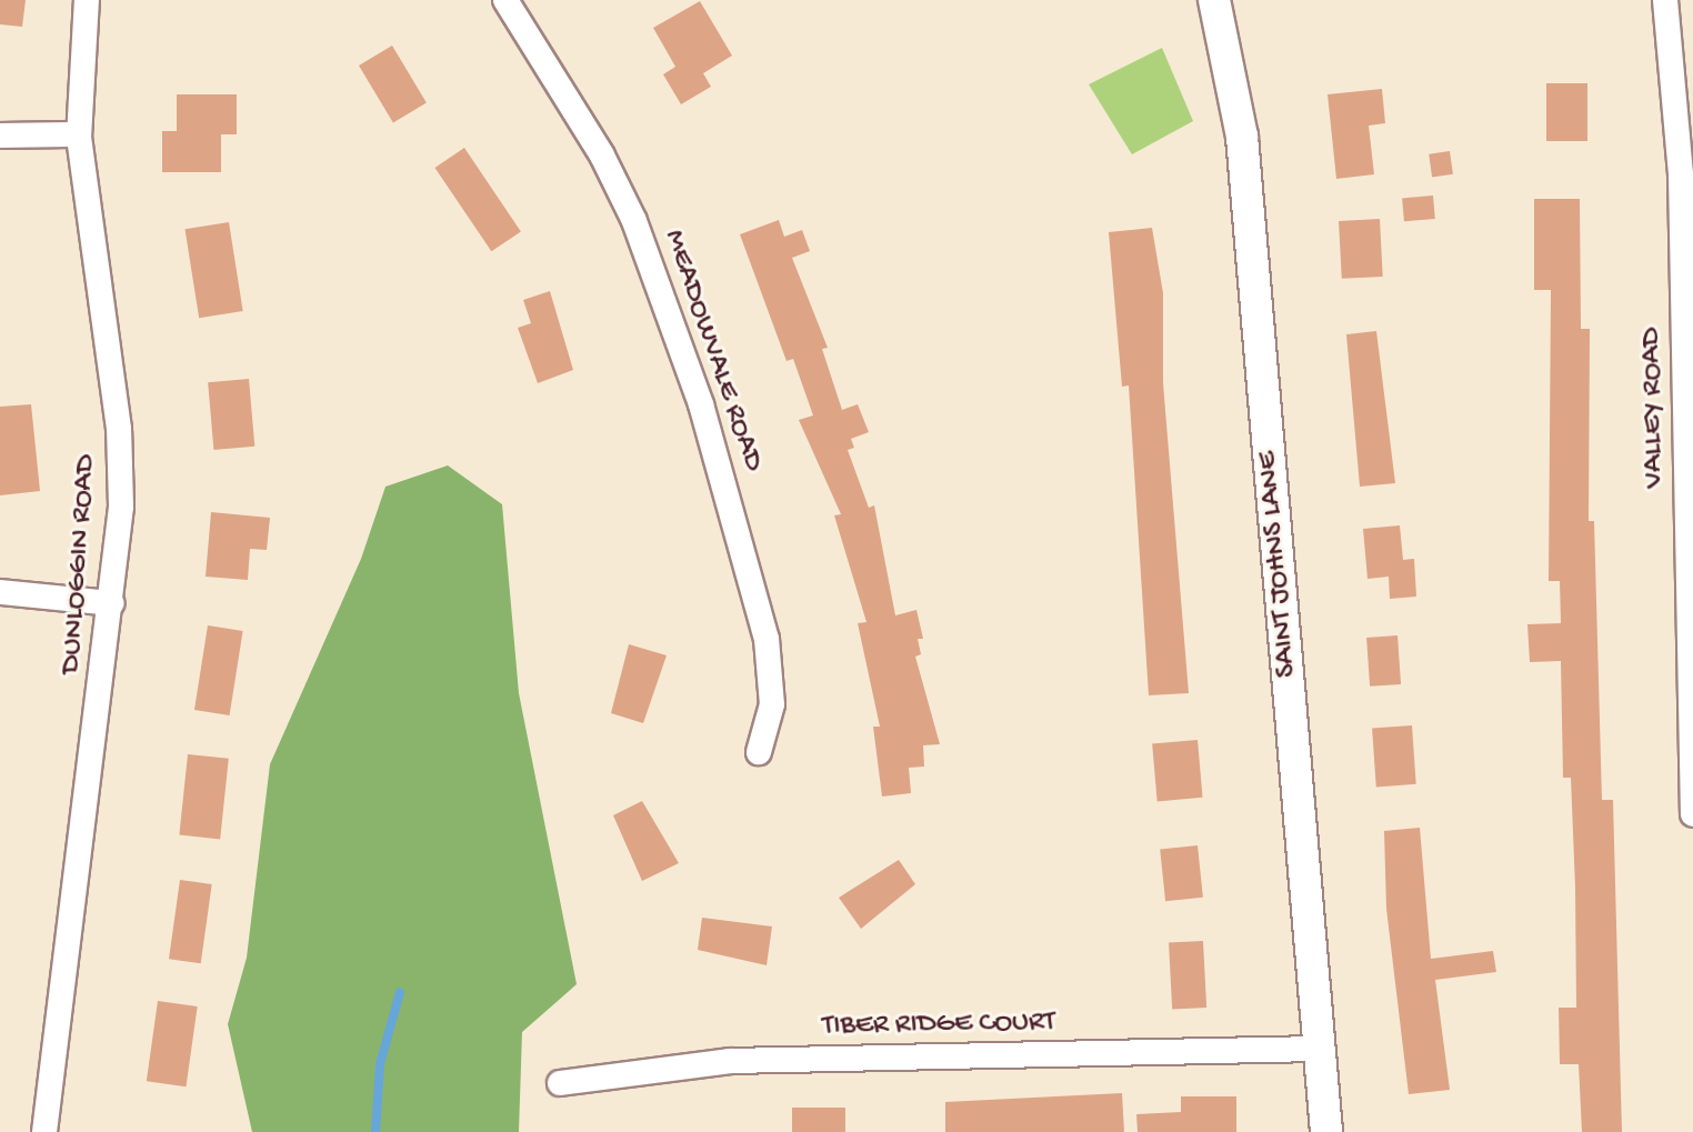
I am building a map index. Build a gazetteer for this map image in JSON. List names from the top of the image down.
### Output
{
  "streets": {
    "street": [
      "MEADOWVALE ROAD",
      "VALLEY ROAD",
      "DUNLOGGIN ROAD",
      "SAINT JOHNS LANE",
      "TIBER RIDGE COURT"
    ]
  },
  "crossings": [
    ["SAINT JOHNS LANE", "TIBER RIDGE COURT"]
  ]
}
